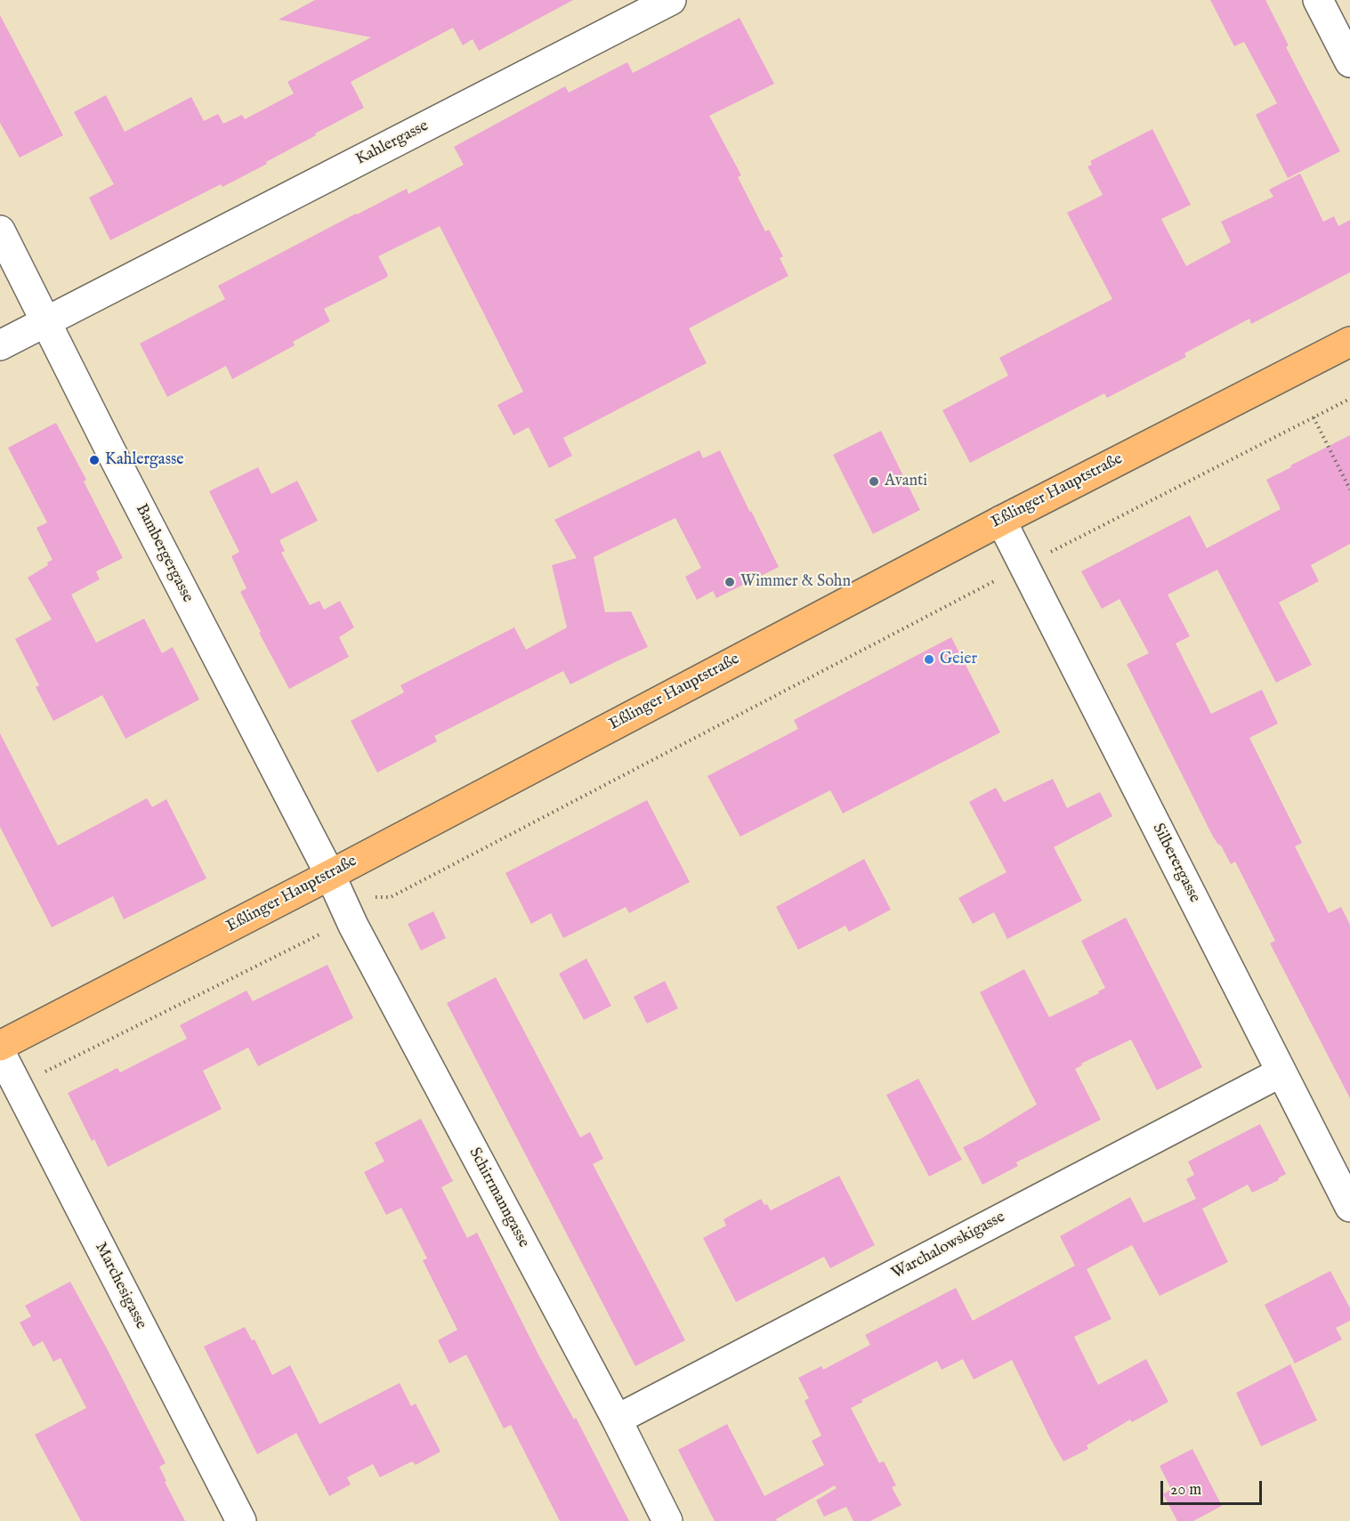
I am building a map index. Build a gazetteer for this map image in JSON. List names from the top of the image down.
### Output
{
  "streets": {
    "main road": ["Eßlinger Hauptstraße"],
    "street": [
      "Kahlergasse",
      "Bambergergasse",
      "Silberergasse",
      "Schirrmanngasse",
      "Warchalowskigasse",
      "Marchesigasse"
    ]
  },
  "crossings": [
    ["Kahlergasse", "Bambergergasse"],
    ["Eßlinger Hauptstraße", "Bambergergasse"],
    ["Eßlinger Hauptstraße", "Silberergasse"],
    ["Eßlinger Hauptstraße", "Schirrmanngasse"],
    ["Bambergergasse", "Schirrmanngasse"],
    ["Silberergasse", "Warchalowskigasse"],
    ["Schirrmanngasse", "Warchalowskigasse"]
  ],
  "places": [
    "Kahlergasse",
    "Avanti",
    "Wimmer & Sohn",
    "Geier"
  ],
  "scale_bar": "20 m"
}
